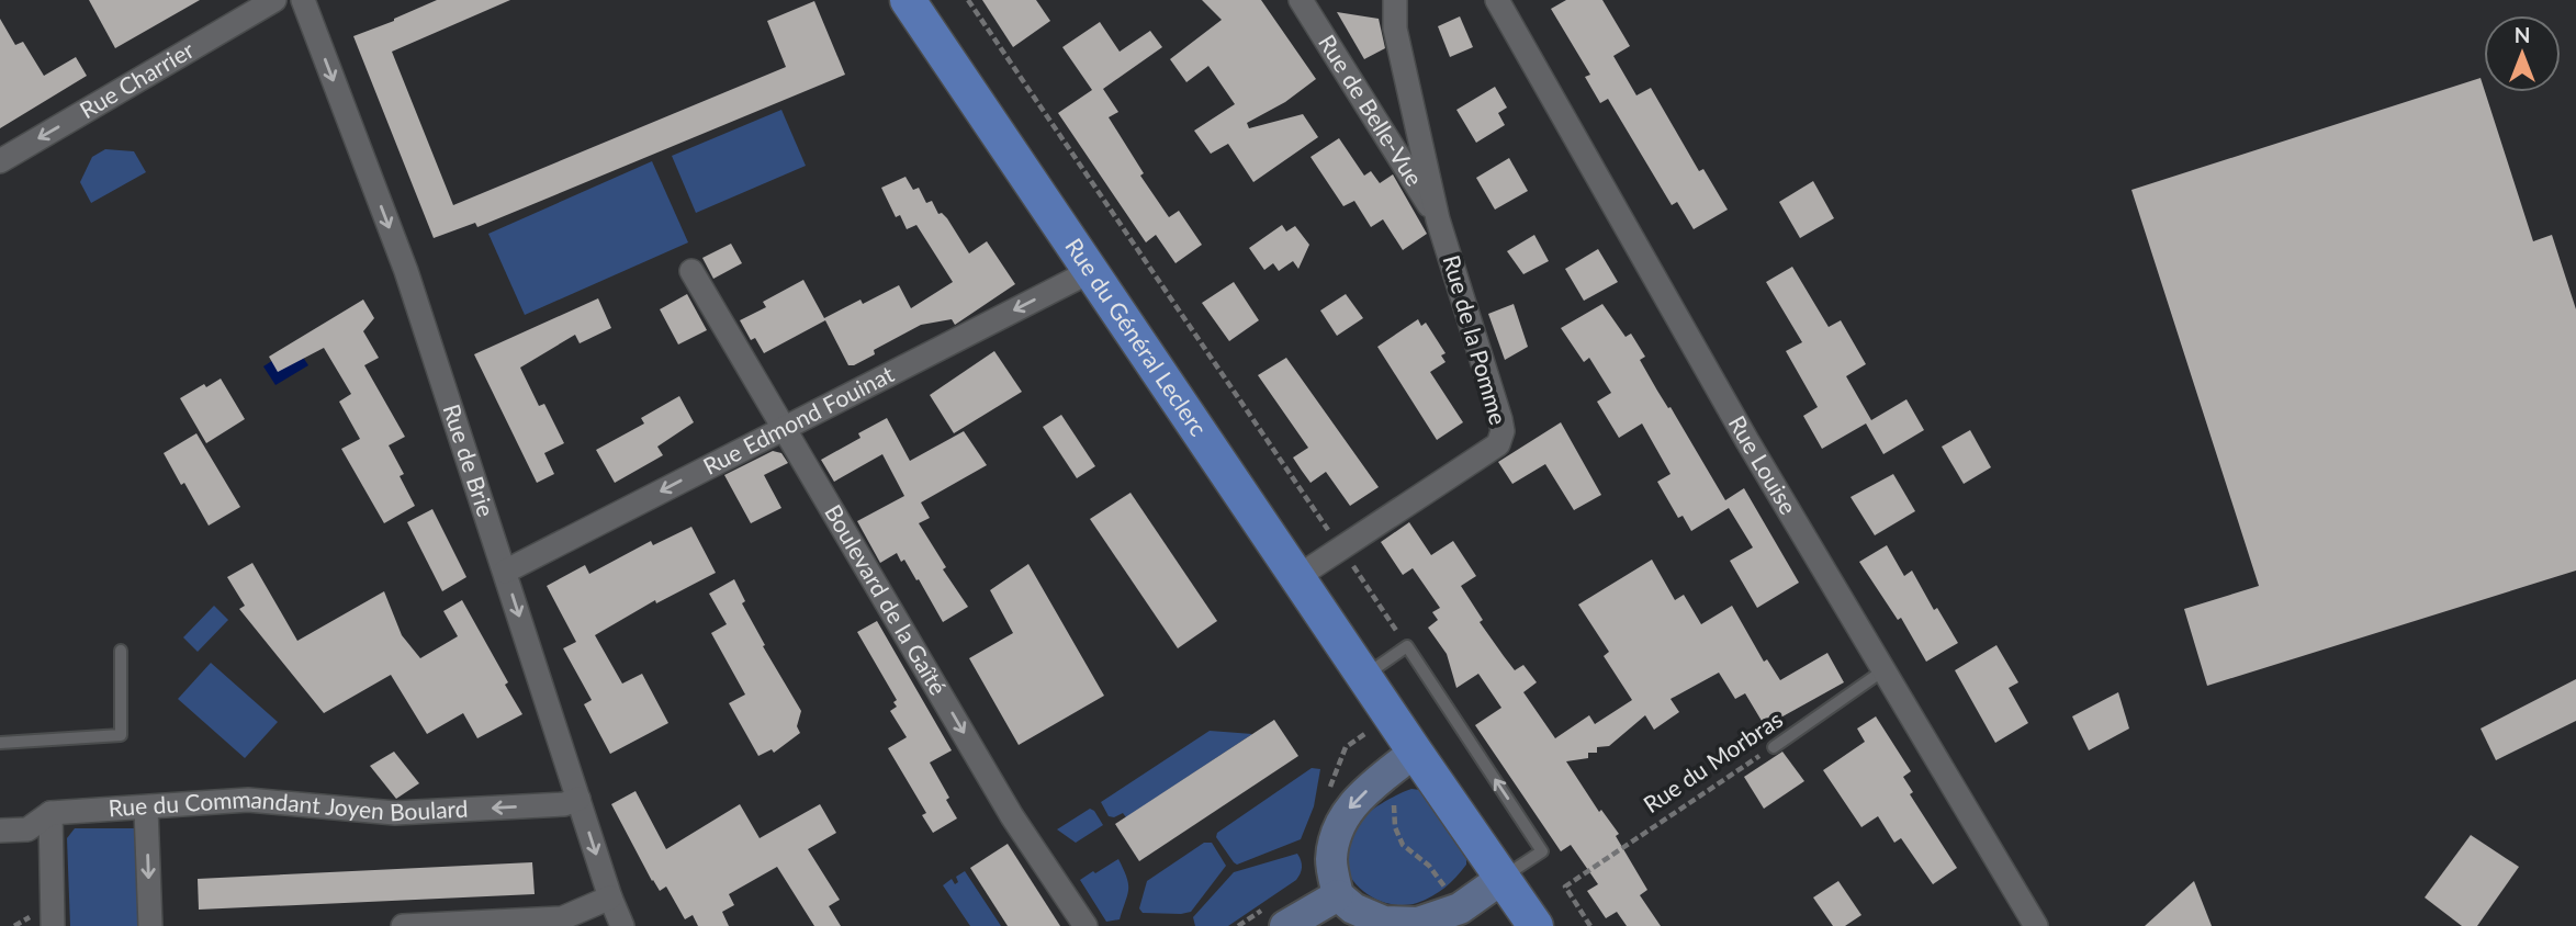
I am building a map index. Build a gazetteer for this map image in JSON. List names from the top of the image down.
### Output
{
  "streets": {
    "main road": ["Rue du Général Leclerc"],
    "street": [
      "Rue Charrier",
      "Rue de Belle-Vue",
      "Rue de la Pomme",
      "Rue Edmond Fouinat",
      "Rue de Brie",
      "Rue Louise",
      "Boulevard de la Gaîté",
      "Rue du Commandant Joyen Boulard"
    ],
    "lane": ["Rue du Morbras"]
  },
  "crossings": [
    ["Rue de Belle-Vue", "Rue de la Pomme"],
    ["Rue du Général Leclerc", "Rue de la Pomme"],
    ["Rue du Général Leclerc", "Rue Edmond Fouinat"],
    ["Rue Edmond Fouinat", "Rue de Brie"],
    ["Rue Edmond Fouinat", "Boulevard de la Gaîté"],
    ["Rue de Brie", "Rue du Commandant Joyen Boulard"],
    ["Rue Louise", "Rue du Morbras"]
  ],
  "one_way": [
    "Rue Charrier",
    "Rue Edmond Fouinat",
    "Rue de Brie",
    "Boulevard de la Gaîté"
  ],
  "north": "top"
}
